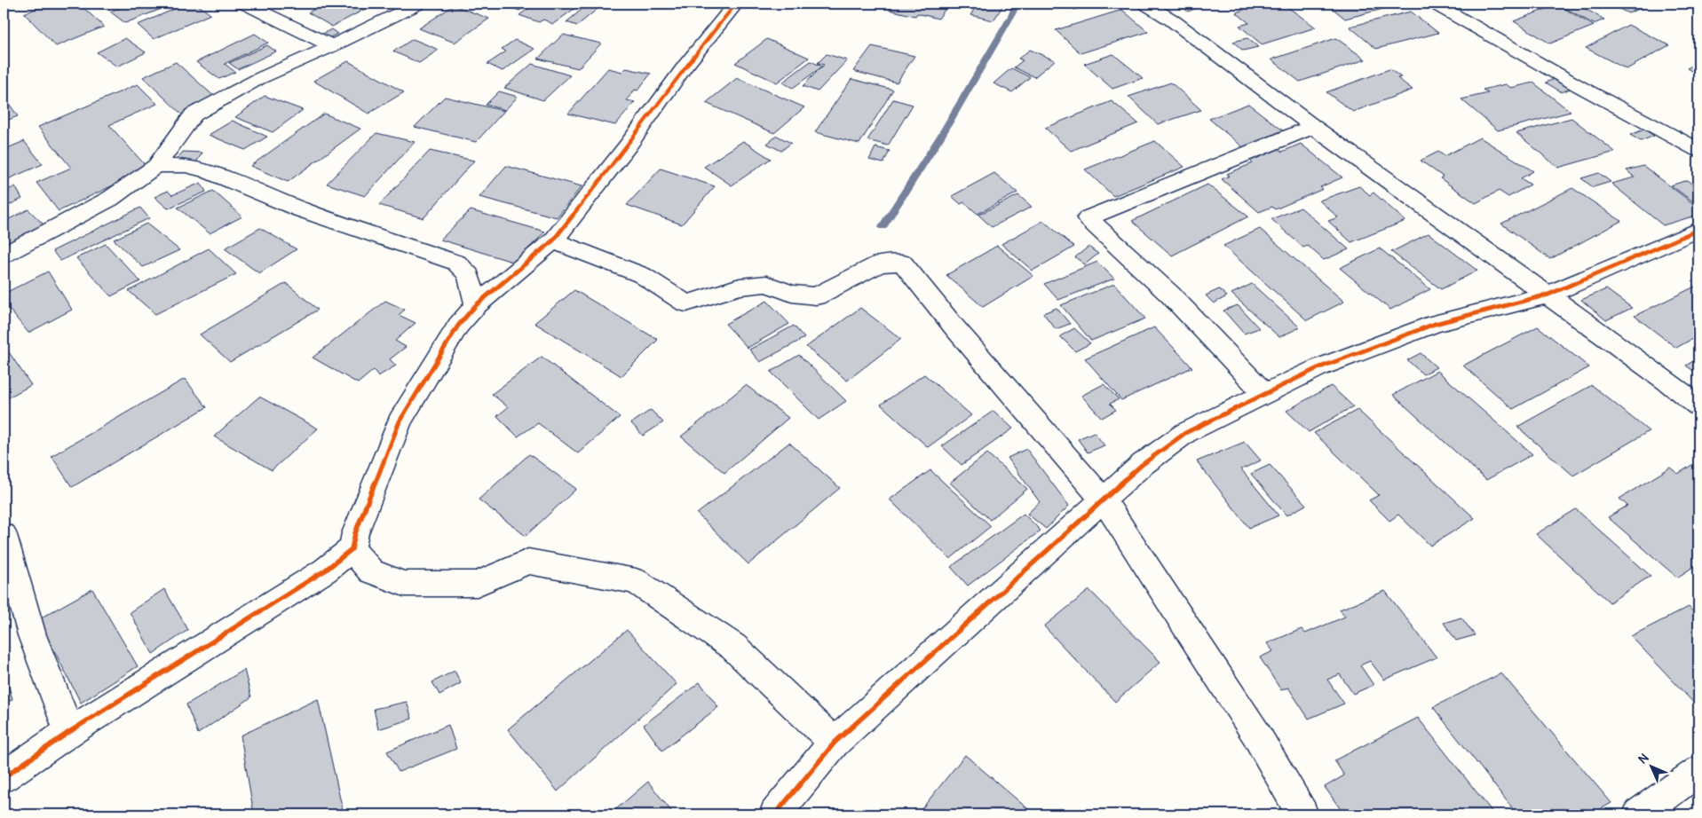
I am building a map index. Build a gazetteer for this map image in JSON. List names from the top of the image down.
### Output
{
  "north": "top left"
}
